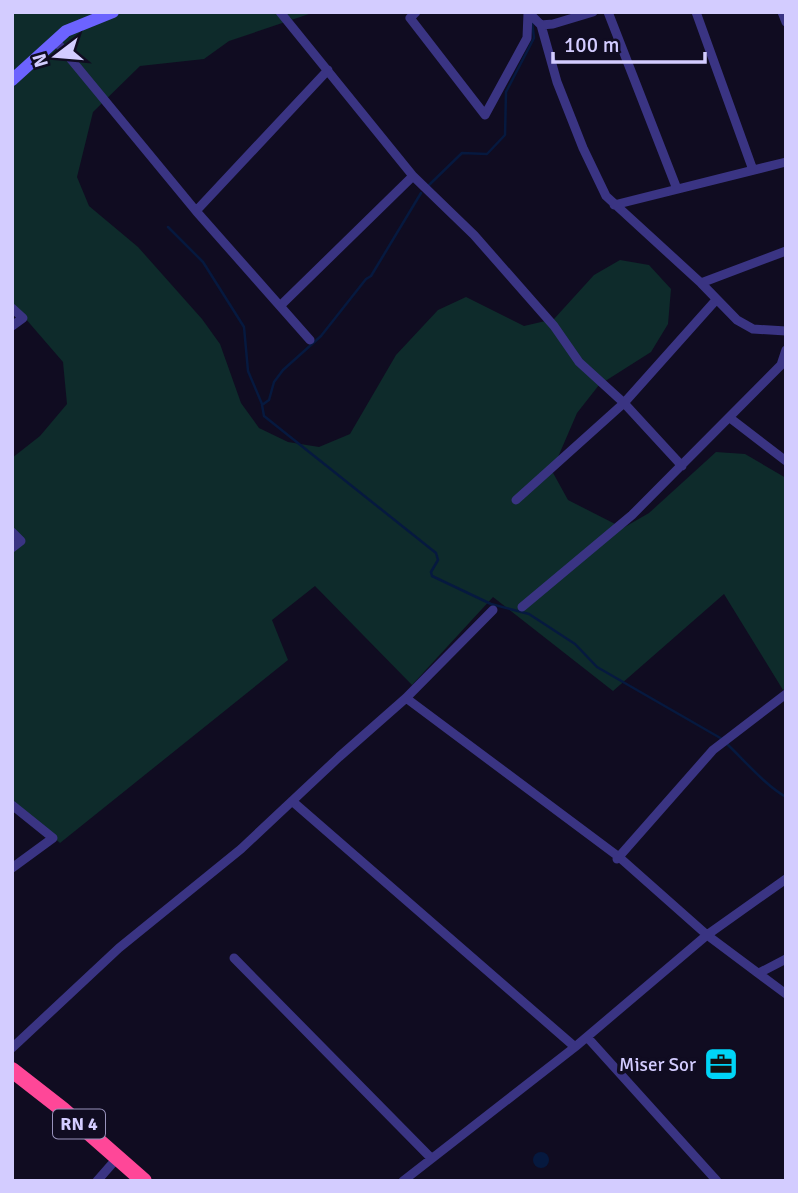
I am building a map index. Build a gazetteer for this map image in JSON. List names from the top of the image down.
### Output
{
  "streets": {
    "highway": ["RN 4"]
  },
  "places": {
    "office": ["Miser Sor"]
  },
  "scale_bar": "100 m",
  "north": "left"
}
